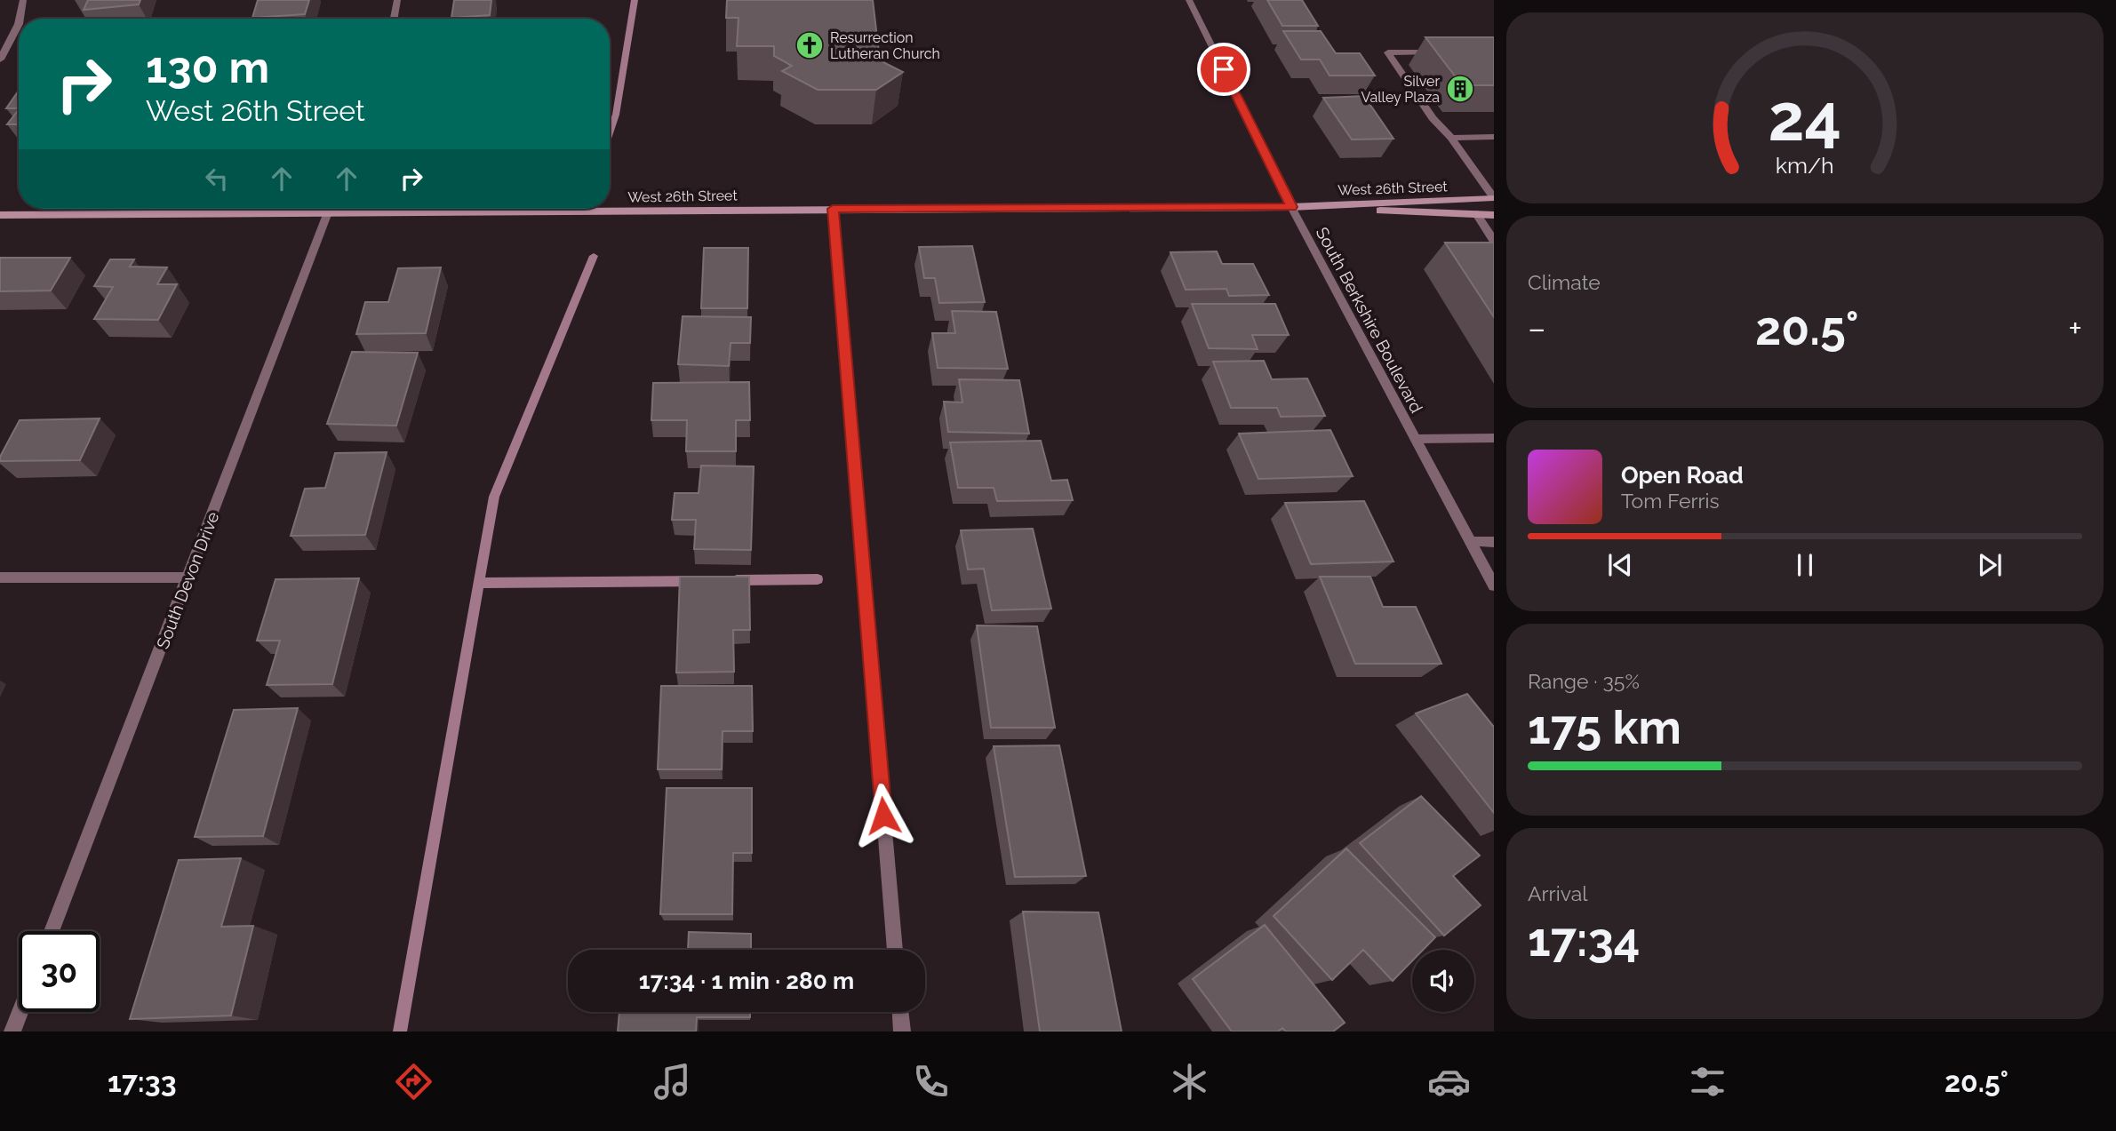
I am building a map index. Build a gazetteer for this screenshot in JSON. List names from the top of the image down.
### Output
{
  "streets": {
    "main road": ["West 26th Street"],
    "street": ["South Berkshire Boulevard", "South Devon Drive"]
  },
  "crossings": [
    ["West 26th Street", "South Berkshire Boulevard"],
    ["West 26th Street", "South Devon Drive"]
  ],
  "places": {
    "church": ["Resurrection Lutheran Church"],
    "building": ["Silver Valley Plaza"]
  },
  "page": {
    "turn": ["130 m", "West 26th Street"],
    "tile": [
      "Climate",
      ["Range · 35%", "175 km"],
      ["Arrival", "17:34"]
    ],
    "heat": ["−", "20.5°", "+"],
    "song": ["Open Road", "Tom Ferris"],
    "limit": "30",
    "trip": "17:34 · 1 min · 280 m",
    "tabs": ["17:33", "20.5°"],
    "gauge": ["24", "km/h"]
  }
}
